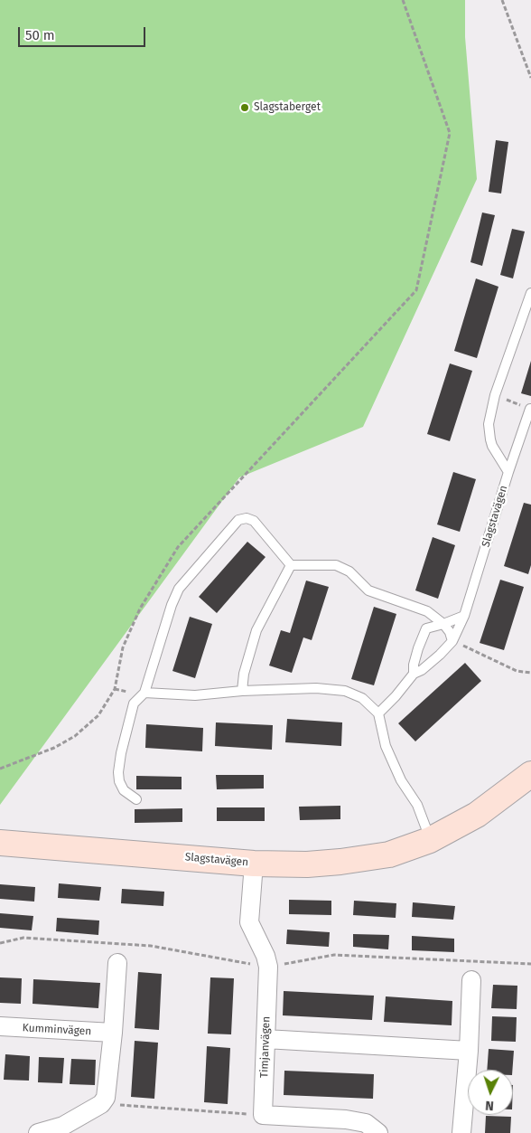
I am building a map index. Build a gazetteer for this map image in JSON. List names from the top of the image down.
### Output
{
  "streets": {
    "street": ["Slagstavägen", "Kumminvägen", "Timjanvägen"]
  },
  "crossings": [
    ["Slagstavägen", "Timjanvägen"]
  ],
  "places": ["Slagstaberget"],
  "scale_bar": "50 m",
  "north": "bottom"
}
